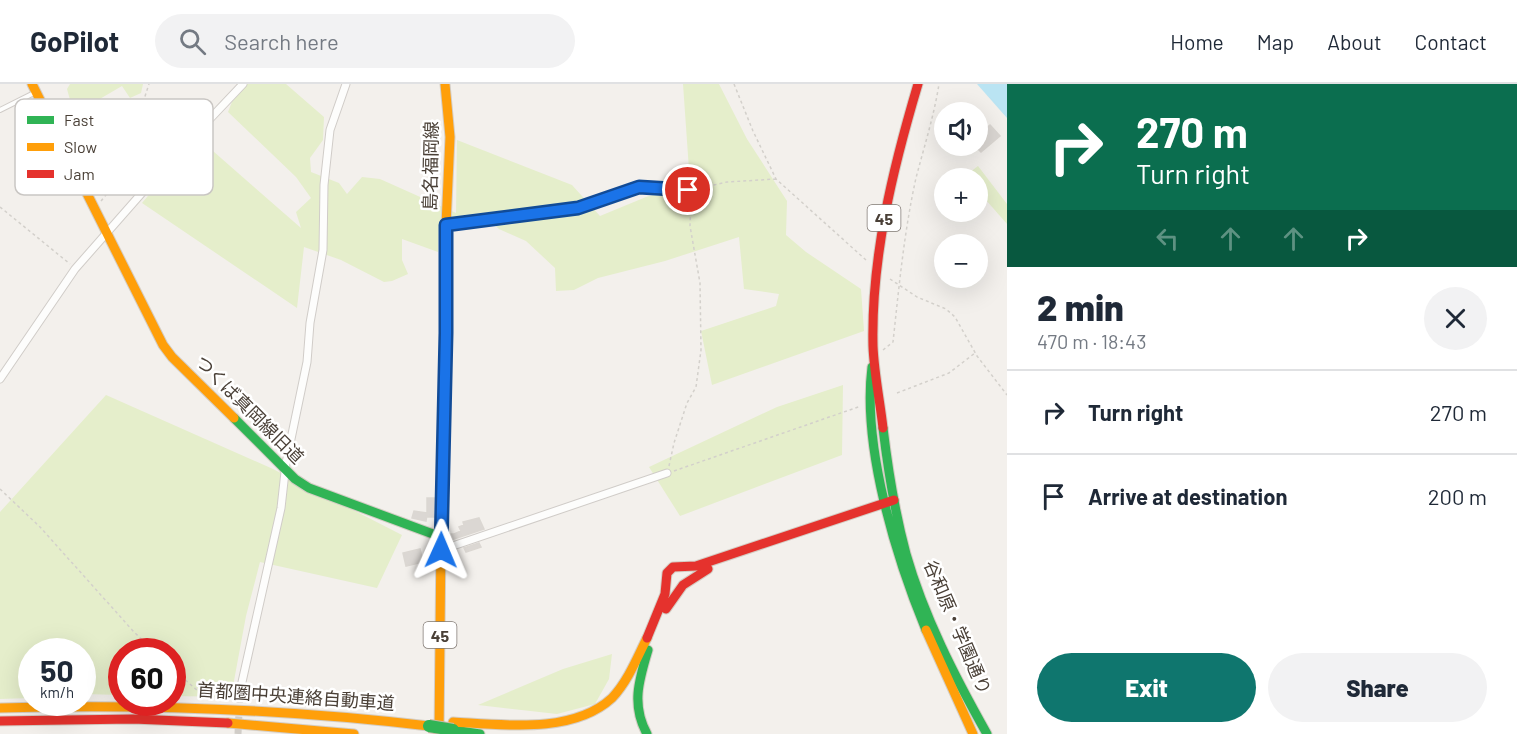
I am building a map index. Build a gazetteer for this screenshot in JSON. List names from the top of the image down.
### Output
{
  "streets": {
    "main road": [
      "島名福岡線",
      "45",
      "つくば真岡線旧道",
      "谷和原・学園通り",
      "首都圏中央連絡自動車道"
    ]
  },
  "crossings": [
    ["島名福岡線", "45"],
    ["島名福岡線", "つくば真岡線旧道"],
    ["45", "つくば真岡線旧道"],
    ["45", "首都圏中央連絡自動車道"]
  ],
  "legend": ["Fast", "Slow", "Jam"],
  "page": {
    "header": "GoPilot",
    "search": "Search here",
    "nav": [
      "Home",
      "Map",
      "About",
      "Contact"
    ],
    "turn": ["270 m", "Turn right"],
    "map_buttons": ["+", "−"],
    "heading": ["2 min", "470 m · 18:43"],
    "list": [
      {
        "name": "Turn right",
        "value": "270 m"
      },
      {
        "name": "Arrive at destination",
        "value": "200 m"
      }
    ],
    "speed": "50 km/h",
    "limit": "60",
    "buttons": ["Exit", "Share"]
  }
}
